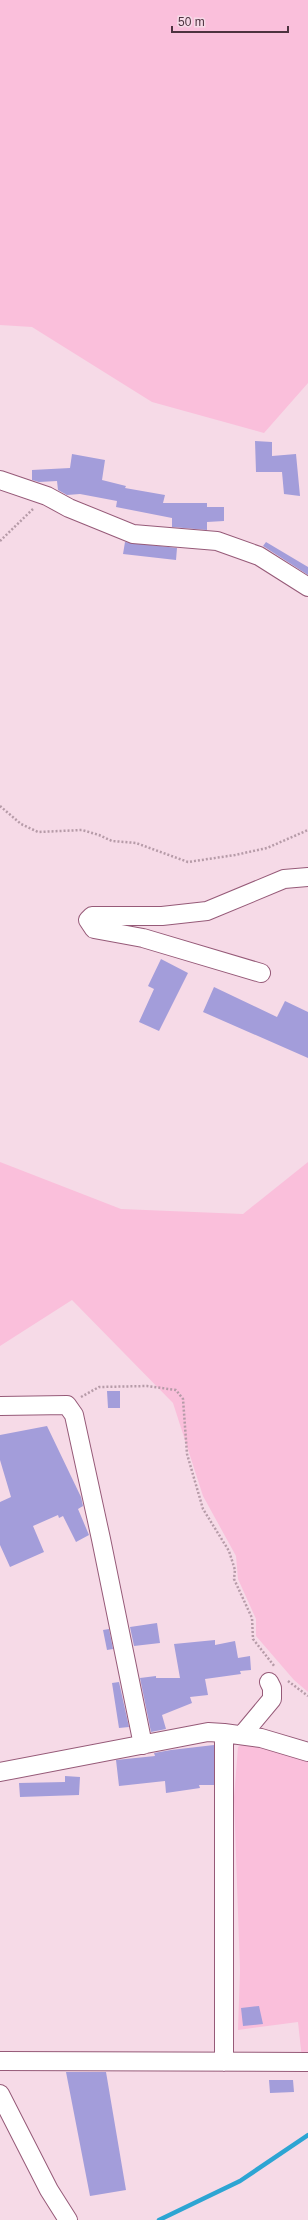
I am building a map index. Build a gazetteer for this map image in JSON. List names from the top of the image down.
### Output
{
  "scale_bar": "50 m"
}
